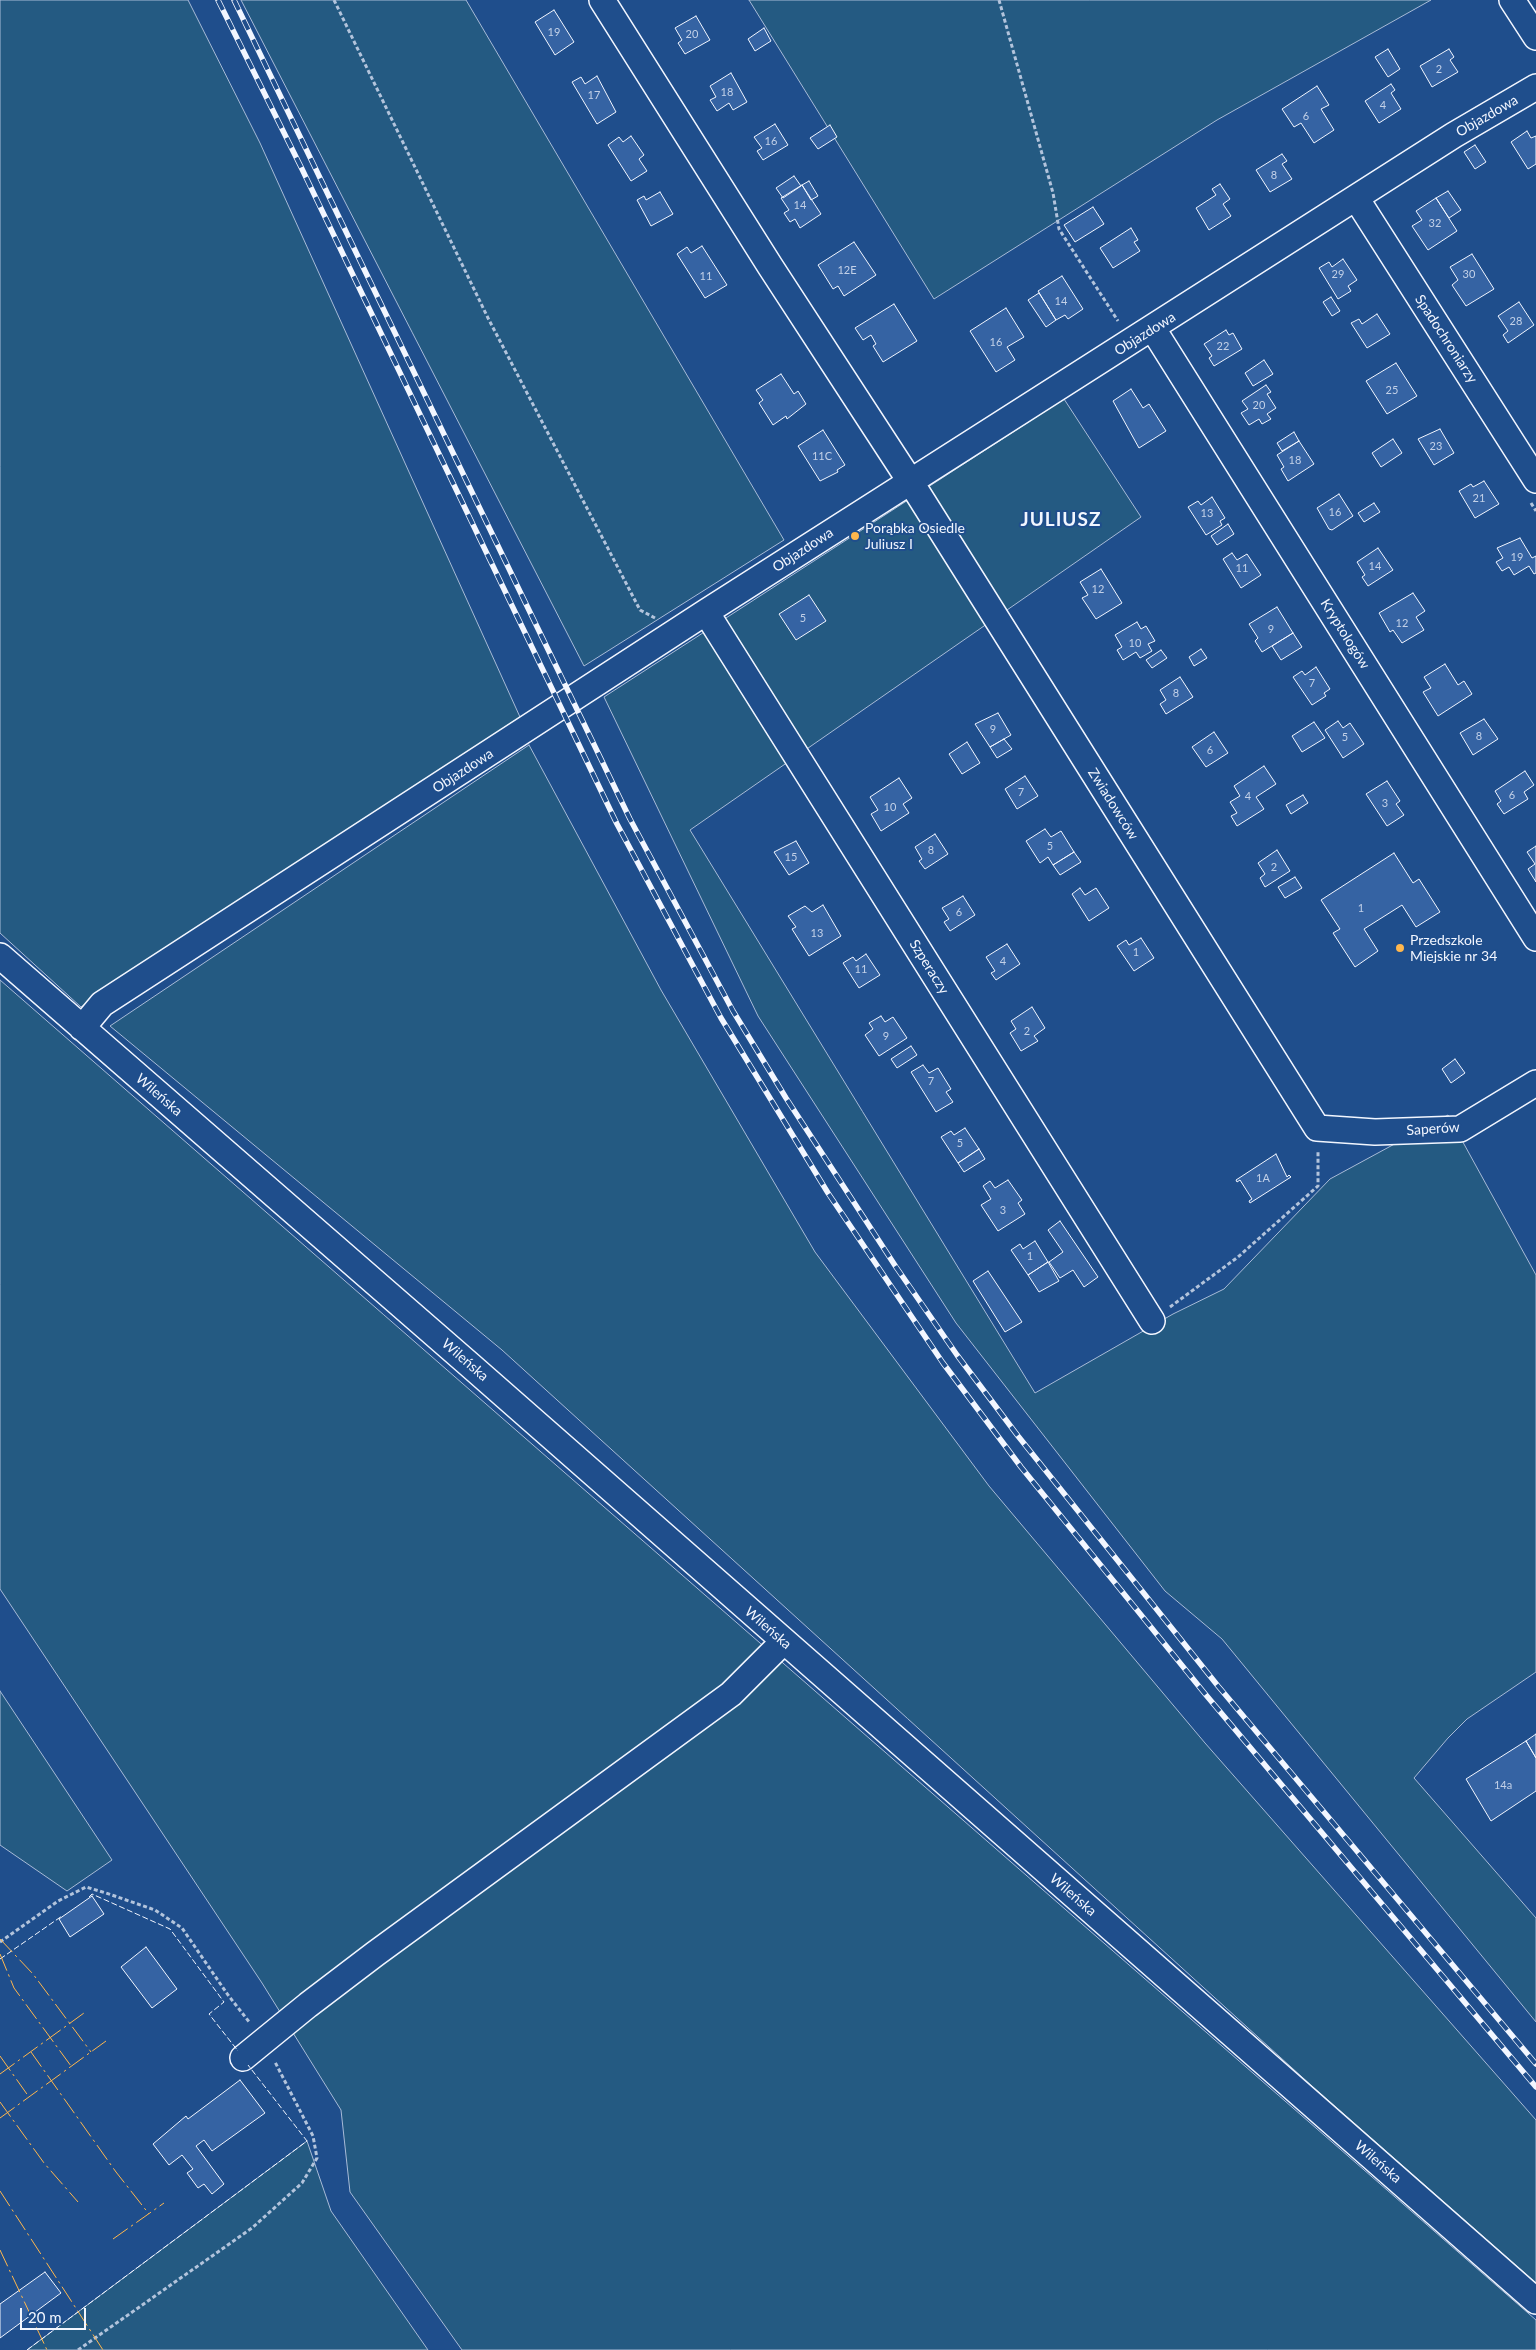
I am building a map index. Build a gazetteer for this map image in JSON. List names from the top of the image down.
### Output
{
  "streets": {
    "street": [
      "Objazdowa",
      "Spadochroniarzy",
      "Kryptologów",
      "Zwiadowców",
      "Szperaczy",
      "Wileńska",
      "Saperów"
    ]
  },
  "crossings": [
    ["Objazdowa", "Spadochroniarzy"],
    ["Objazdowa", "Kryptologów"],
    ["Objazdowa", "Zwiadowców"],
    ["Objazdowa", "Szperaczy"],
    ["Objazdowa", "Wileńska"],
    ["Zwiadowców", "Saperów"]
  ],
  "districts": ["JULIUSZ"],
  "places": ["Porąbka Osiedle Juliusz I", "Przedszkole Miejskie nr 34"],
  "house_numbers": [
    "19",
    "20",
    "2",
    "18",
    "17",
    "4",
    "6",
    "16",
    "8",
    "14",
    "32",
    "12E",
    "29",
    "30",
    "11",
    "14",
    "28",
    "16",
    "22",
    "25",
    "20",
    "23",
    "11C",
    "18",
    "21",
    "16",
    "13",
    "19",
    "14",
    "11",
    "12",
    "5",
    "12",
    "9",
    "10",
    "7",
    "8",
    "9",
    "8",
    "5",
    "6",
    "7",
    "6",
    "4",
    "3",
    "10",
    "5",
    "8",
    "15",
    "2",
    "1",
    "6",
    "13",
    "1",
    "4",
    "11",
    "2",
    "9",
    "7",
    "5",
    "1A",
    "3",
    "1",
    "14a"
  ],
  "scale_bar": "20 m"
}
